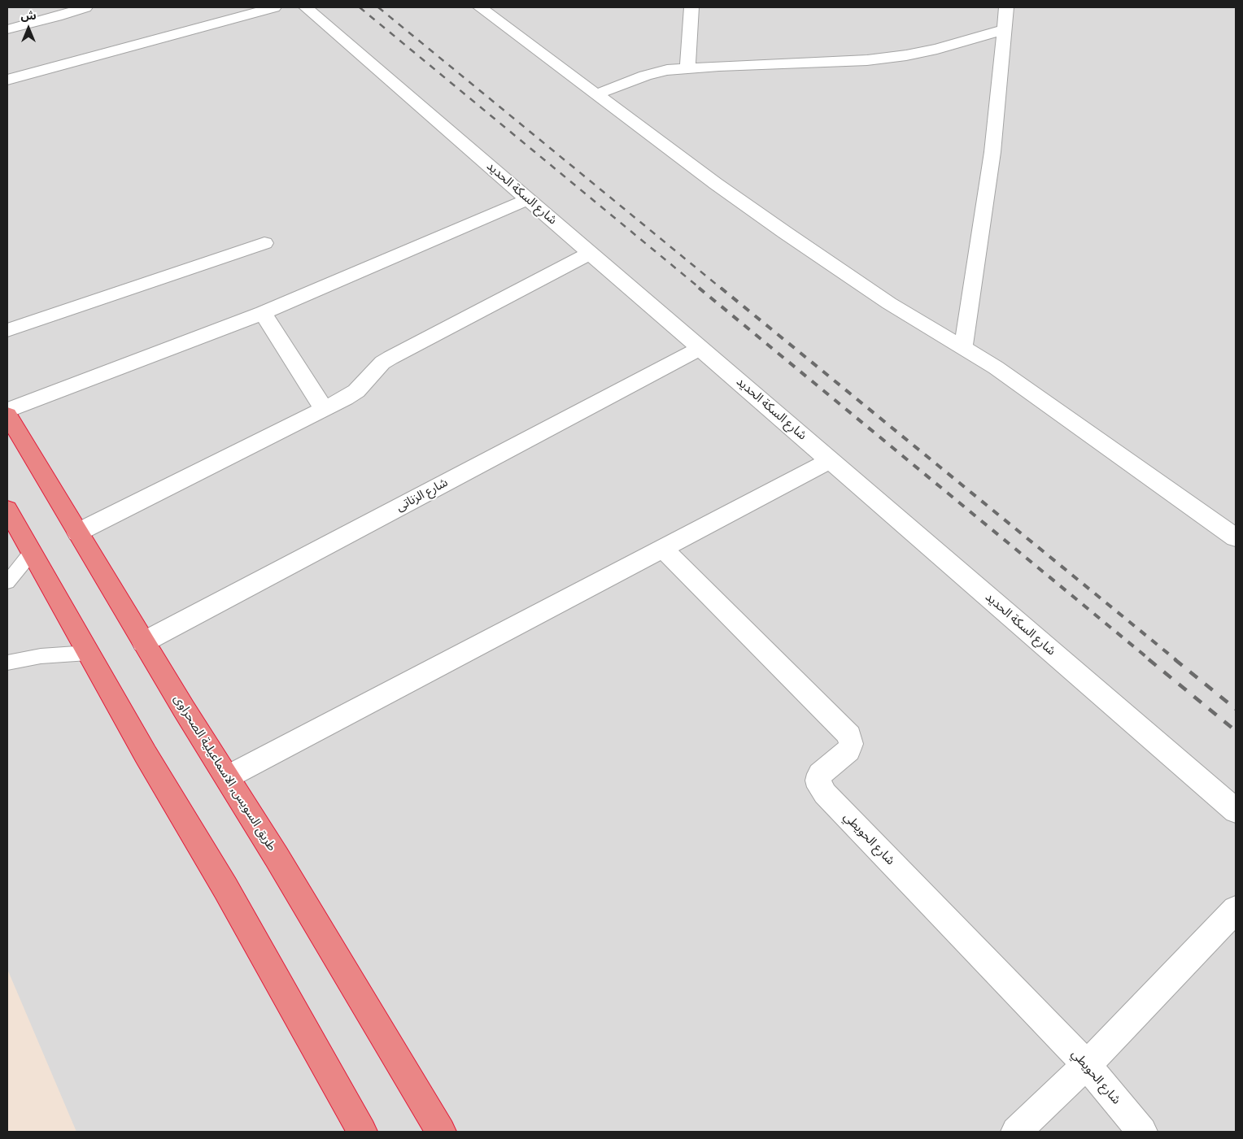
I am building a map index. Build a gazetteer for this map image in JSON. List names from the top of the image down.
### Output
{
  "streets": {
    "highway": ["طريق السويس, الاسماعيلية الصحراوى"],
    "street": ["شارع السكة الحديد", "شارع الزناتى", "شارع الحويطي"]
  },
  "crossings": [
    ["شارع السكة الحديد", "شارع الزناتى"],
    ["شارع الزناتى", "طريق السويس, الاسماعيلية الصحراوى"]
  ],
  "north": "top"
}
